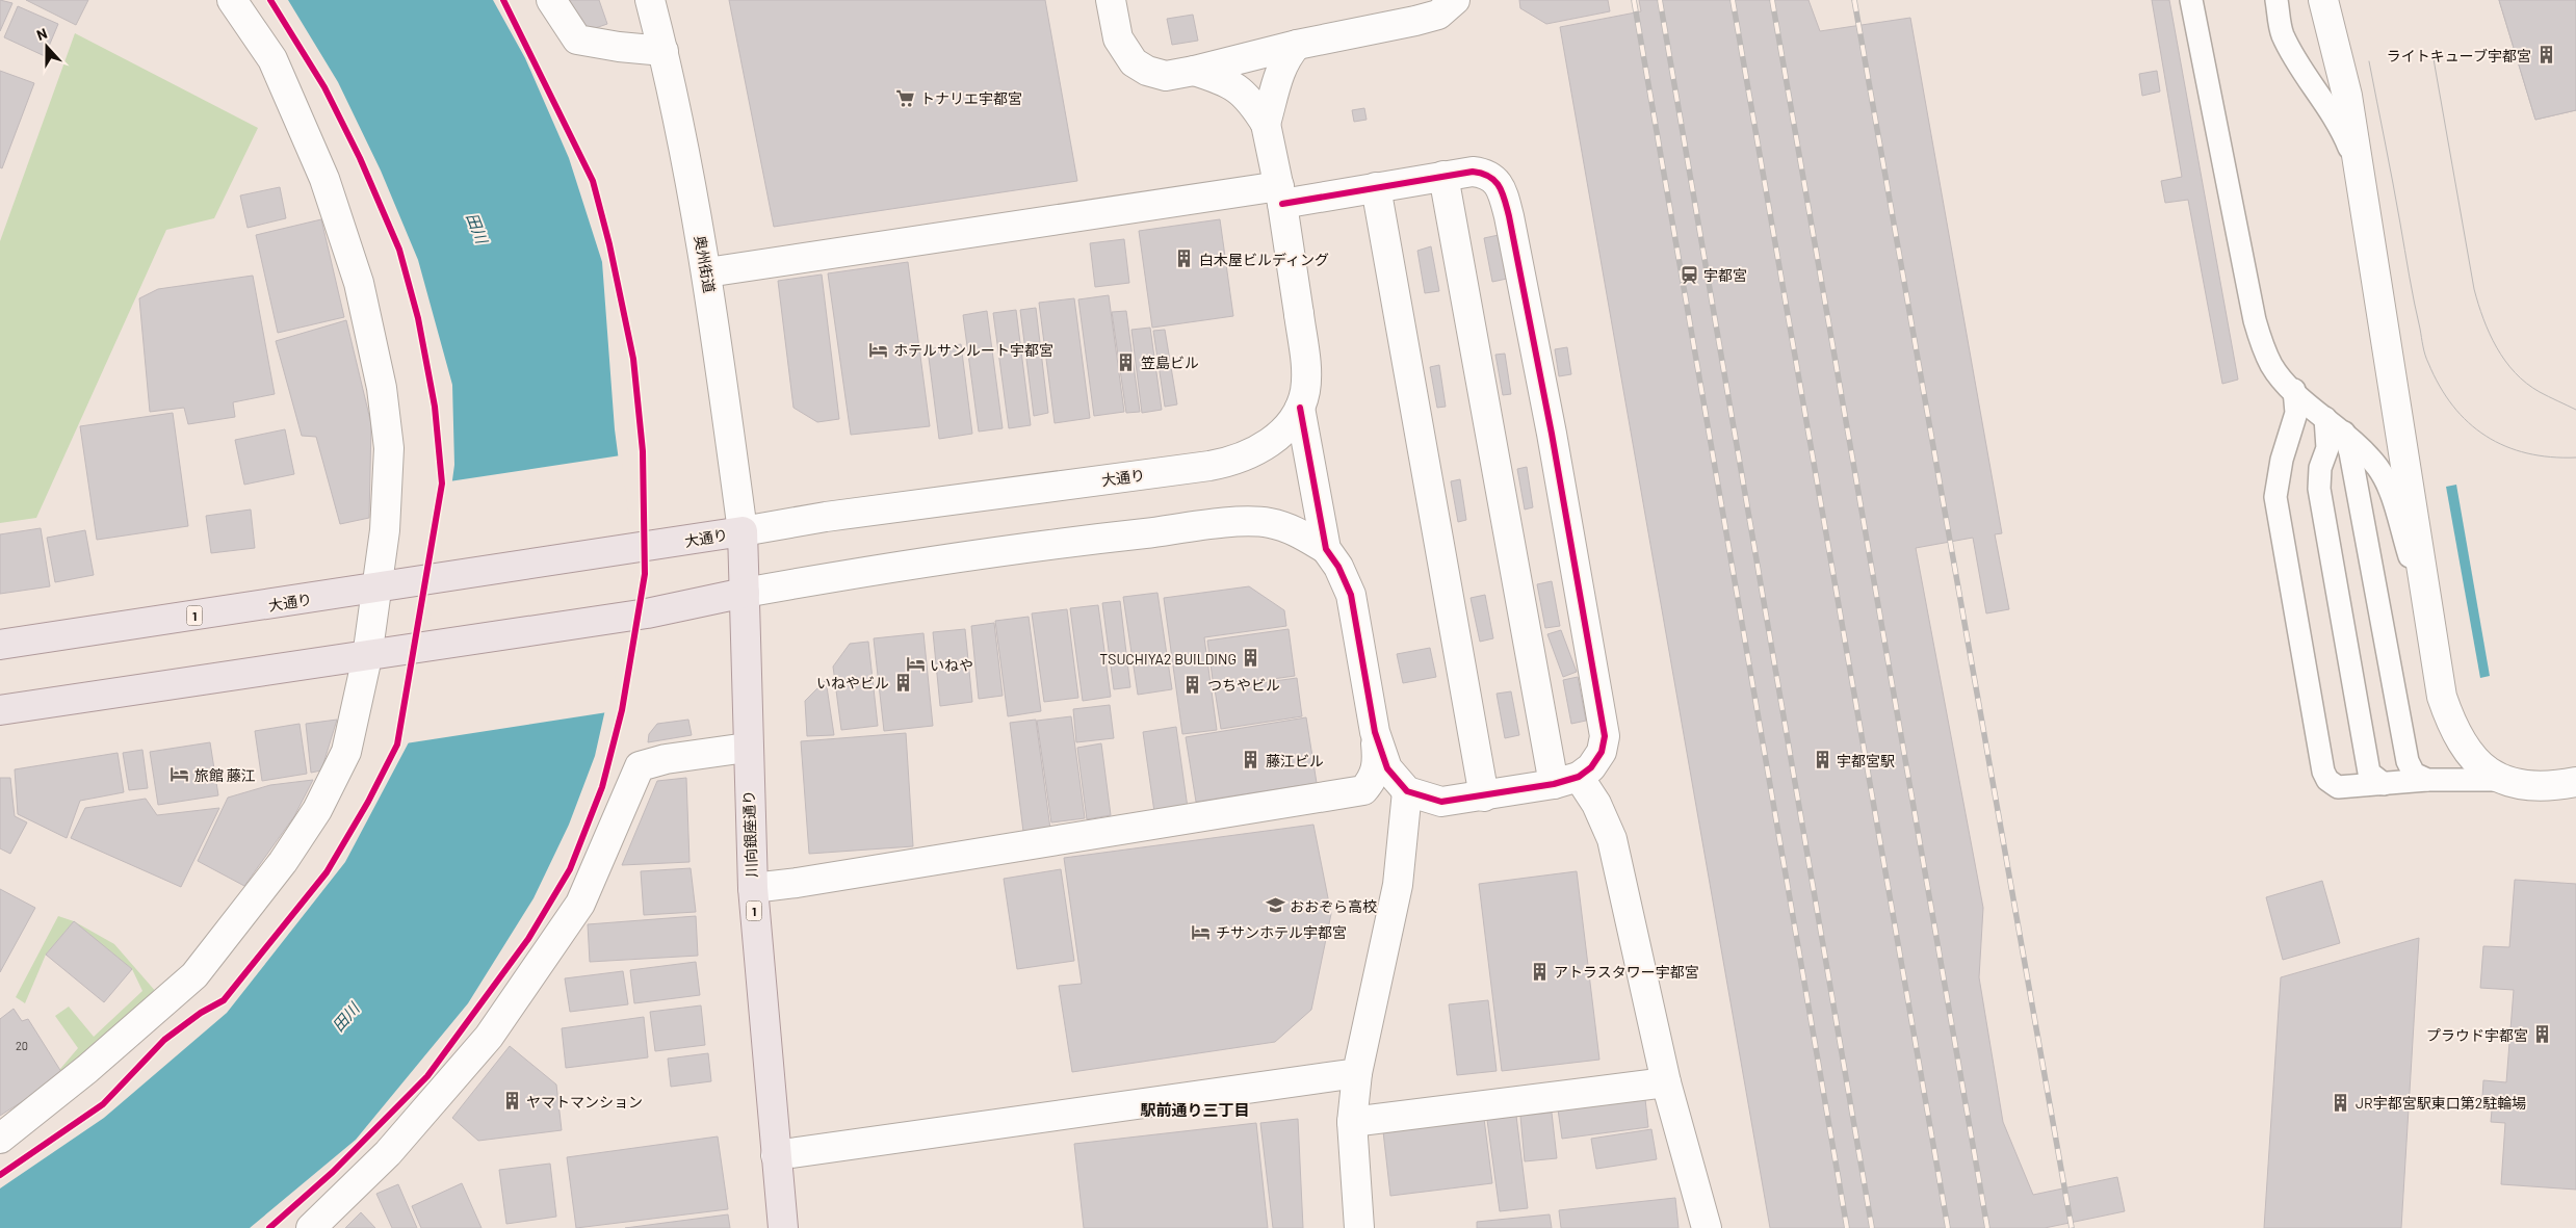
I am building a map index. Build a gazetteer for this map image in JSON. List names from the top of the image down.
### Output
{
  "streets": {
    "main road": ["大通り", "1", "川向銀座通り"],
    "street": ["奥州街道"]
  },
  "crossings": [
    ["奥州街道", "大通り"],
    ["奥州街道", "川向銀座通り"],
    ["大通り", "川向銀座通り"]
  ],
  "districts": ["駅前通り三丁目"],
  "water": ["田川"],
  "places": {
    "building": [
      "ライトキューブ宇都宮",
      "白木屋ビルディング",
      "笠島ビル",
      "TSUCHIYA2 BUILDING",
      "いねやビル",
      "つちやビル",
      "藤江ビル",
      "宇都宮駅",
      "アトラスタワー宇都宮",
      "プラウド宇都宮",
      "ヤマトマンション",
      "JR宇都宮駅東口第2駐輪場"
    ],
    "supermarket": ["トナリエ宇都宮"],
    "station": ["宇都宮"],
    "hotel": [
      "ホテルサンルート宇都宮",
      "いねや",
      "旅館 藤江",
      "チサンホテル宇都宮"
    ],
    "school or university": ["おおぞら高校"]
  },
  "house_numbers": ["20"],
  "north": "top"
}
